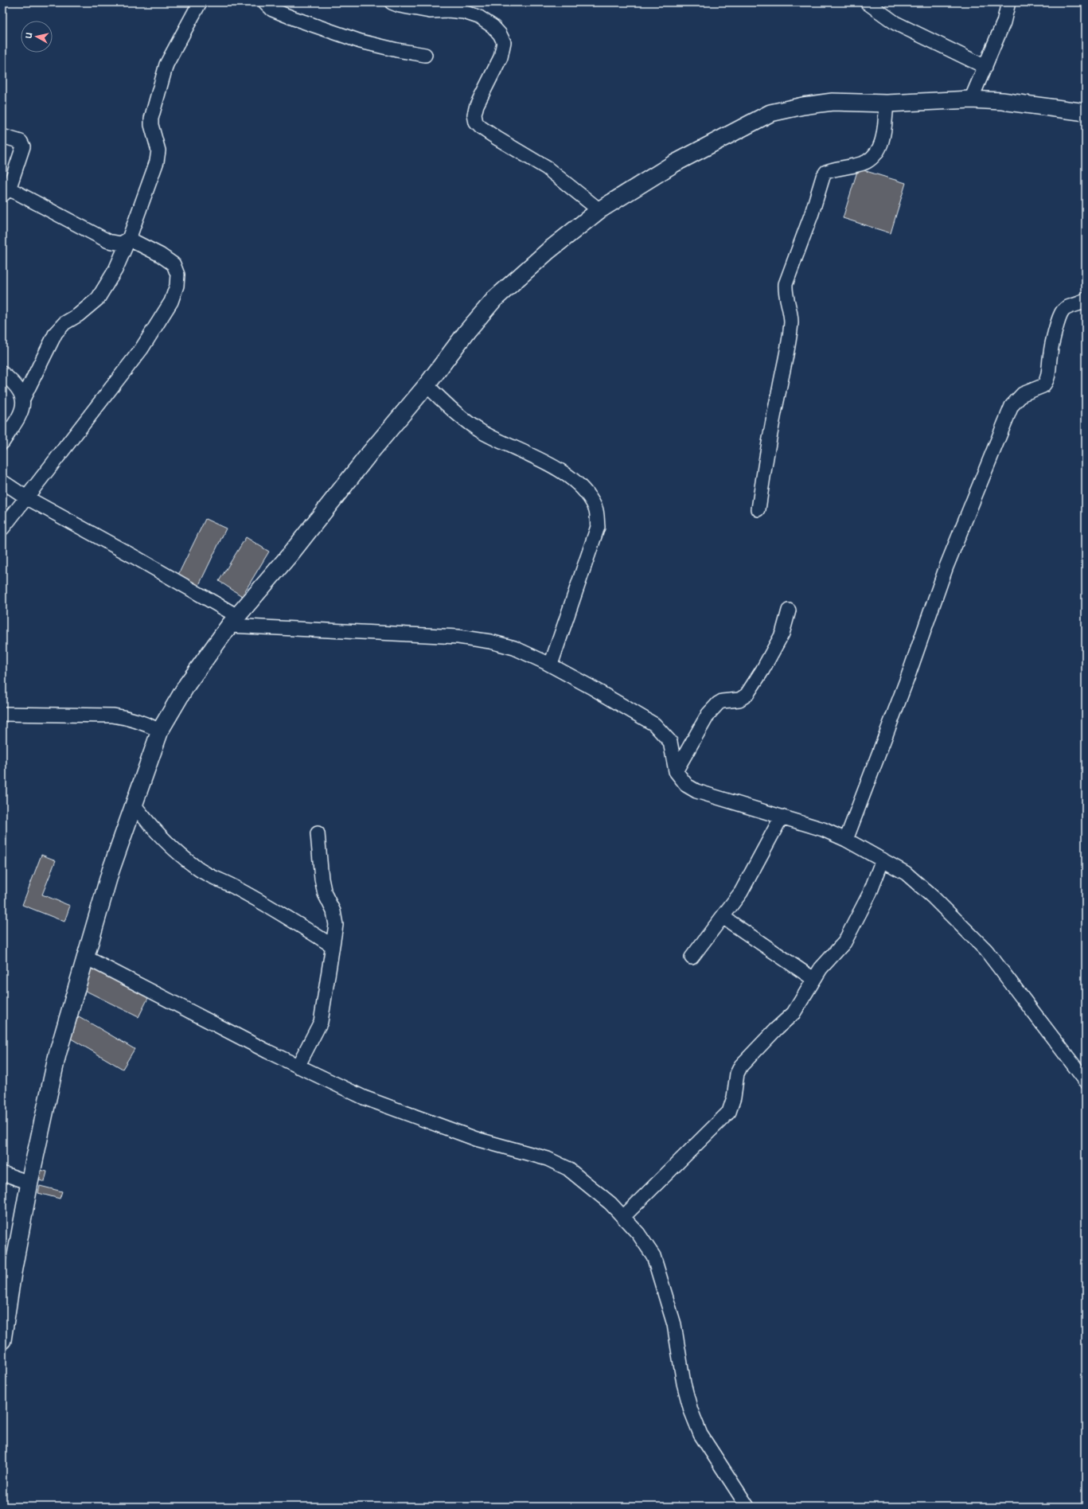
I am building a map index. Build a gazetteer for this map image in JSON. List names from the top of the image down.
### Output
{
  "north": "left"
}
